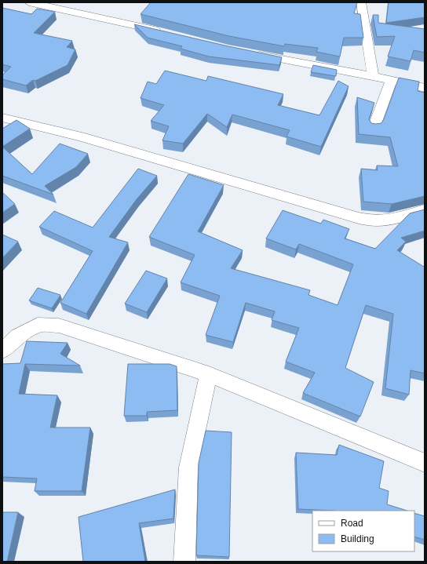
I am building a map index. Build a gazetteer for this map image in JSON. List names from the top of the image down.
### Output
{
  "legend": ["Road", "Building"]
}
